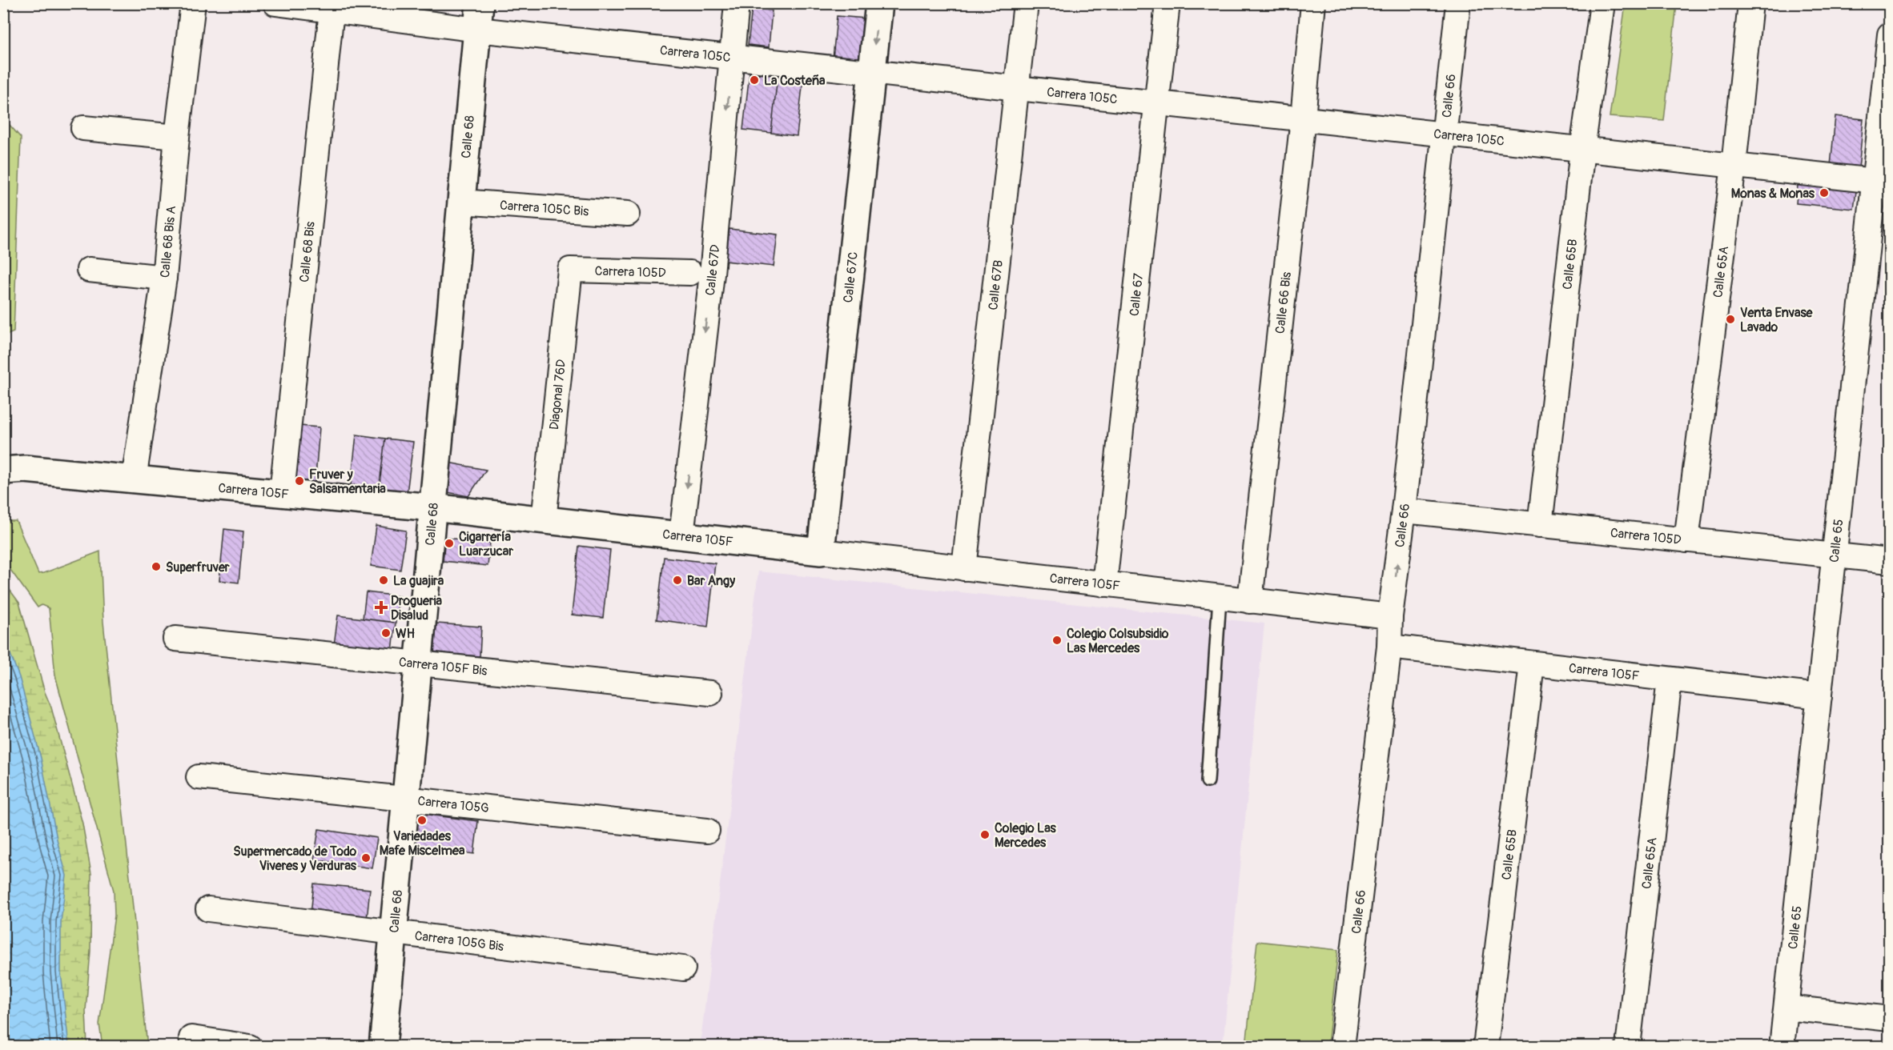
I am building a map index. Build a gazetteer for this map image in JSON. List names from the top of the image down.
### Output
{
  "streets": {
    "street": [
      "Carrera 105C",
      "Calle 66",
      "Calle 68",
      "Carrera 105C Bis",
      "Calle 68 Bis A",
      "Calle 68 Bis",
      "Calle 65B",
      "Calle 67D",
      "Carrera 105D",
      "Calle 65A",
      "Calle 67C",
      "Calle 67B",
      "Calle 67",
      "Calle 66 Bis",
      "Diagonal 76D",
      "Carrera 105F",
      "Calle 65",
      "Carrera 105F Bis",
      "Carrera 105G",
      "Carrera 105G Bis"
    ]
  },
  "crossings": [
    ["Carrera 105C", "Calle 66"],
    ["Carrera 105C", "Calle 68"],
    ["Carrera 105C", "Calle 68 Bis"],
    ["Carrera 105C", "Calle 65B"],
    ["Carrera 105C", "Calle 67D"],
    ["Carrera 105C", "Calle 65A"],
    ["Carrera 105C", "Calle 67C"],
    ["Carrera 105C", "Calle 67B"],
    ["Carrera 105C", "Calle 67"],
    ["Carrera 105C", "Calle 66 Bis"],
    ["Carrera 105C", "Calle 65"],
    ["Calle 66", "Carrera 105D"],
    ["Calle 66", "Carrera 105F"],
    ["Calle 68", "Carrera 105C Bis"],
    ["Calle 68", "Carrera 105F"],
    ["Calle 68", "Carrera 105F Bis"],
    ["Calle 68", "Carrera 105G"],
    ["Calle 68", "Carrera 105G Bis"],
    ["Calle 68 Bis A", "Carrera 105F"],
    ["Calle 68 Bis", "Carrera 105F"],
    ["Calle 65B", "Carrera 105D"],
    ["Calle 65B", "Carrera 105F"],
    ["Calle 67D", "Carrera 105F"],
    ["Carrera 105D", "Calle 65A"],
    ["Carrera 105D", "Diagonal 76D"],
    ["Carrera 105D", "Calle 65"],
    ["Calle 65A", "Carrera 105F"],
    ["Calle 67C", "Carrera 105F"],
    ["Calle 67B", "Carrera 105F"],
    ["Calle 67", "Carrera 105F"],
    ["Calle 66 Bis", "Carrera 105F"],
    ["Diagonal 76D", "Carrera 105F"],
    ["Carrera 105F", "Calle 65"]
  ],
  "one_way": ["Calle 67D"],
  "places": {
    "other": [
      "La Costeña",
      "Monas & Monas",
      "Venta Envase Lavado",
      "Fruver y Salsamentaria",
      "Cigarrería Luarzucar",
      "Superfruver",
      "La guajira",
      "Bar Angy",
      "WH",
      "Colegio Colsubsidio Las Mercedes",
      "Variedades Mafe Miscelmea",
      "Colegio Las Mercedes",
      "Supermercado de Todo Viveres y Verduras"
    ],
    "health": ["Drogueria Disalud"]
  }
}
